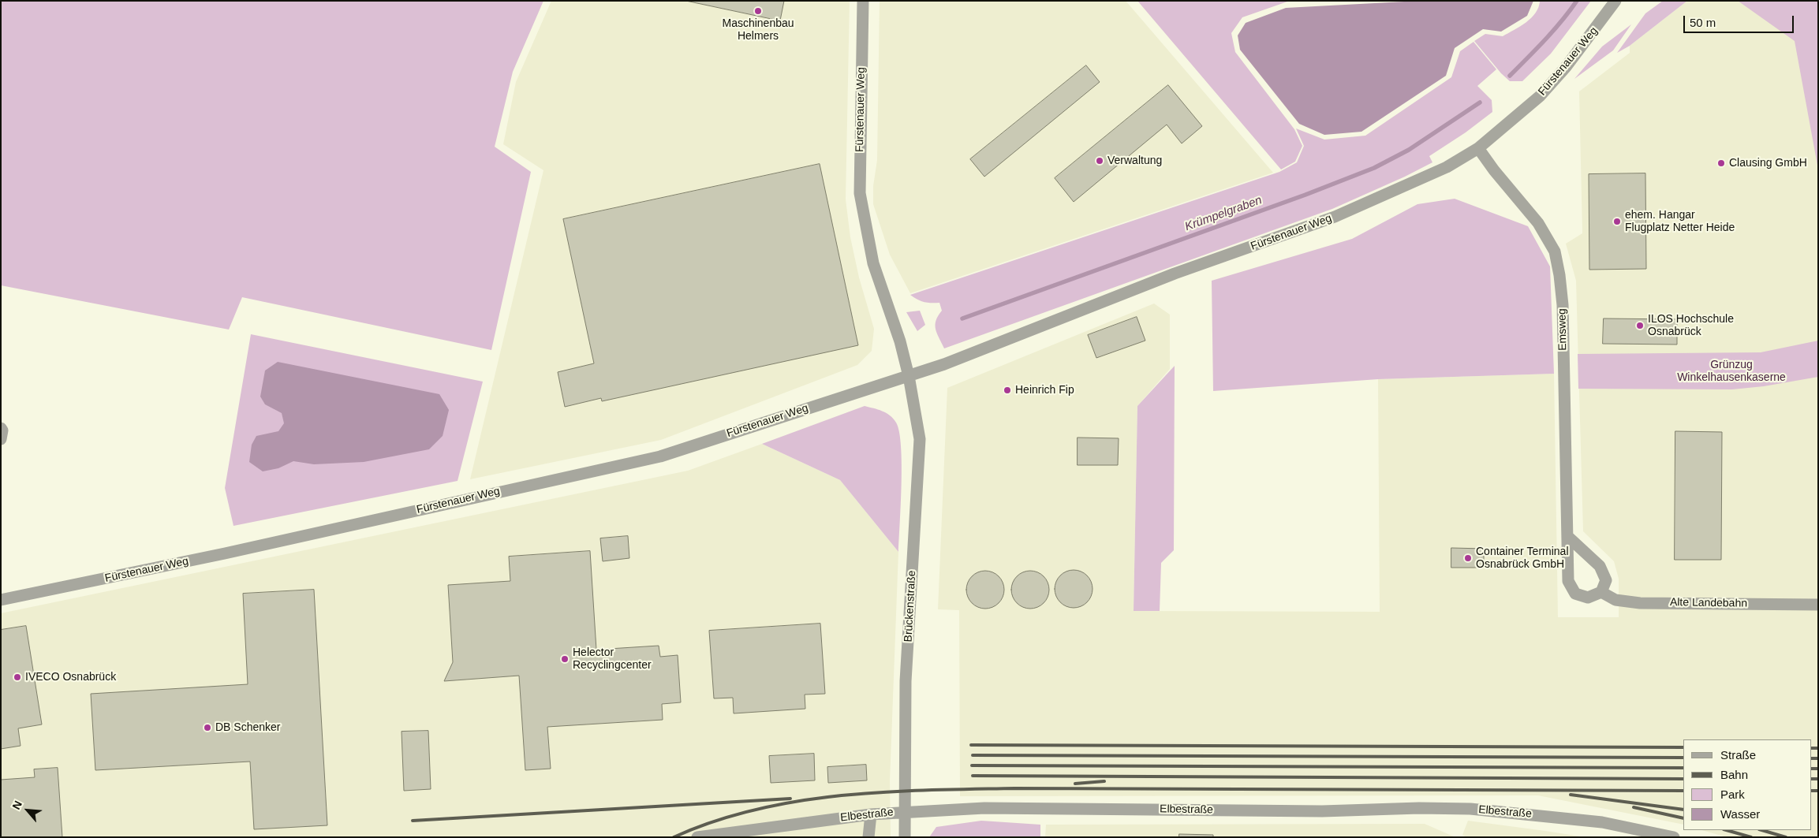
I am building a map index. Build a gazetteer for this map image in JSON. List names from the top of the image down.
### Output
{
  "streets": {
    "street": [
      "Fürstenauer Weg",
      "Emsweg",
      "Alte Landebahn",
      "Brückenstraße",
      "Elbestraße"
    ]
  },
  "crossings": [
    ["Fürstenauer Weg", "Emsweg"],
    ["Fürstenauer Weg", "Brückenstraße"],
    ["Emsweg", "Alte Landebahn"],
    ["Brückenstraße", "Elbestraße"]
  ],
  "water": ["Krümpelgraben"],
  "parks": ["Grünzug Winkelhausenkaserne"],
  "places": [
    "Maschinenbau Helmers",
    "Verwaltung",
    "Clausing GmbH",
    "ehem. Hangar Flugplatz Netter Heide",
    "ILOS Hochschule Osnabrück",
    "Heinrich Fip",
    "Container Terminal Osnabrück GmbH",
    "Helector Recyclingcenter",
    "IVECO Osnabrück",
    "DB Schenker"
  ],
  "legend": [
    "Straße",
    "Bahn",
    "Park",
    "Wasser"
  ],
  "scale_bar": "50 m",
  "north": "top left"
}
